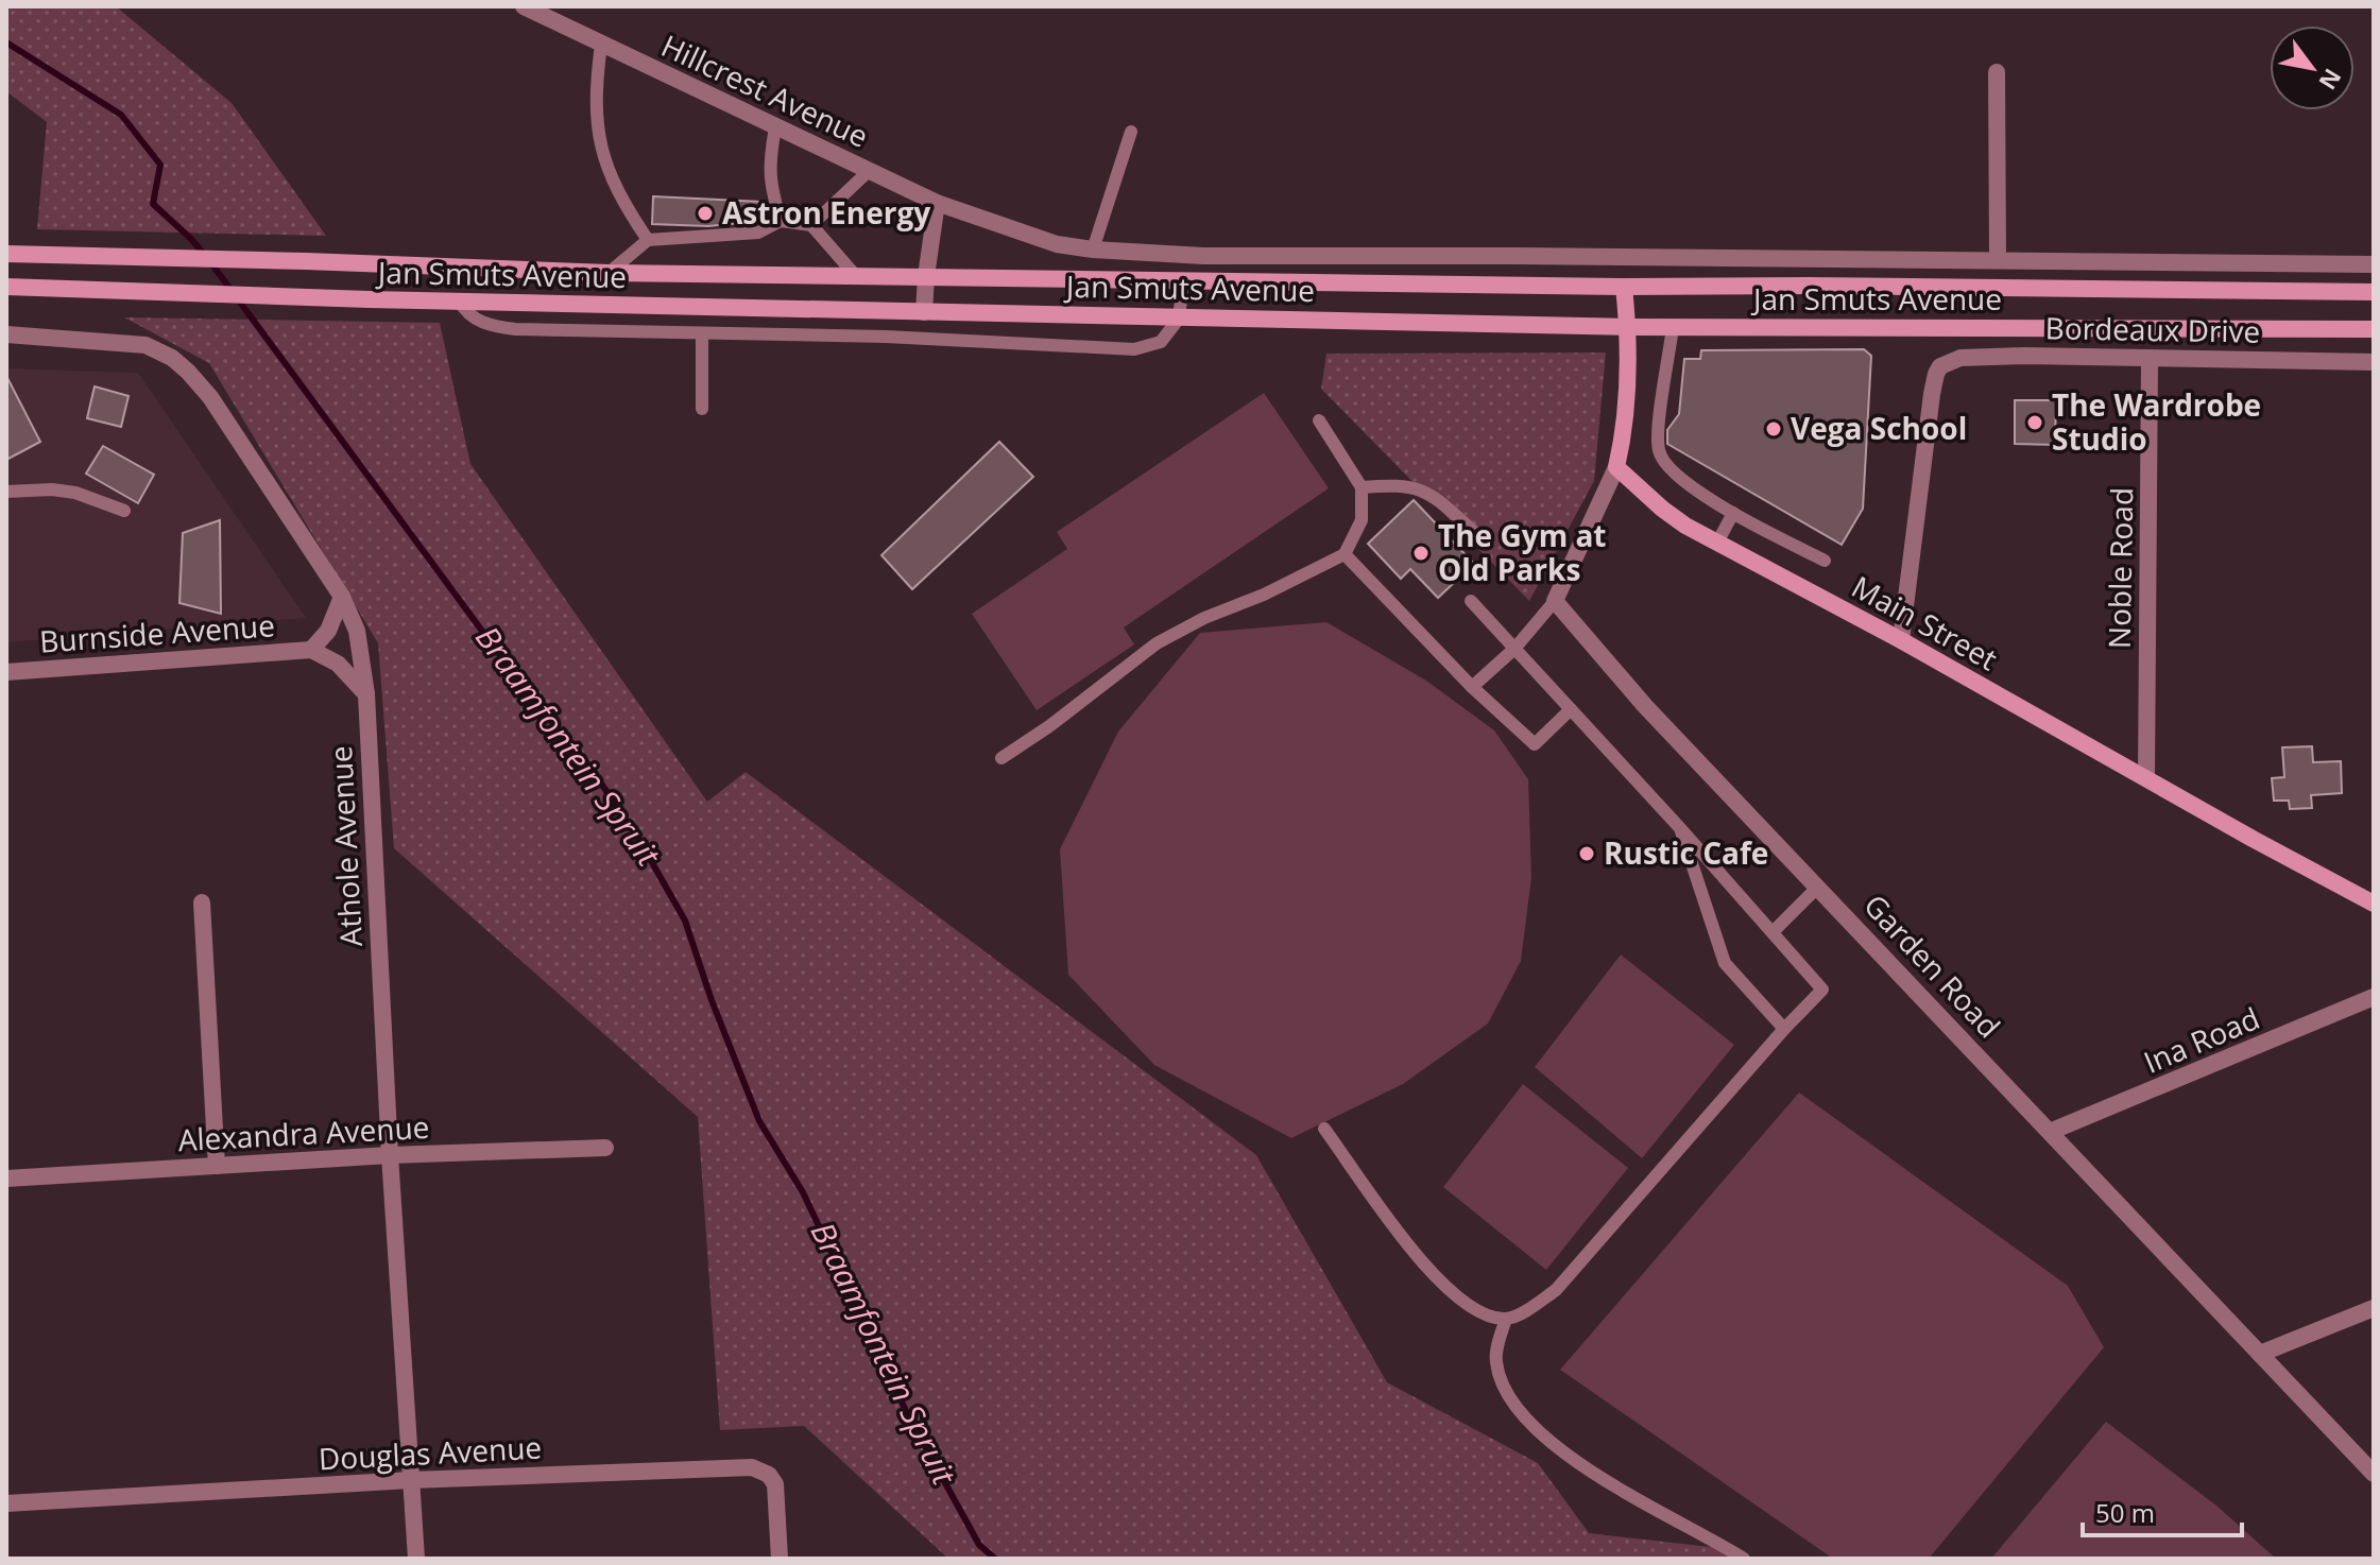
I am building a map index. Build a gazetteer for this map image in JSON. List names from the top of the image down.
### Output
{
  "streets": {
    "main road": ["Jan Smuts Avenue", "Main Street"],
    "street": [
      "Hillcrest Avenue",
      "Bordeaux Drive",
      "Noble Road",
      "Burnside Avenue",
      "Athole Avenue",
      "Garden Road",
      "Ina Road",
      "Alexandra Avenue",
      "Douglas Avenue"
    ]
  },
  "crossings": [
    ["Hillcrest Avenue", "Jan Smuts Avenue"],
    ["Bordeaux Drive", "Noble Road"],
    ["Bordeaux Drive", "Main Street"],
    ["Noble Road", "Main Street"],
    ["Burnside Avenue", "Athole Avenue"],
    ["Athole Avenue", "Alexandra Avenue"],
    ["Athole Avenue", "Douglas Avenue"],
    ["Garden Road", "Ina Road"]
  ],
  "water": ["Braamfontein Spruit"],
  "places": [
    "Astron Energy",
    "The Wardrobe Studio",
    "Vega School",
    "The Gym at Old Parks",
    "Rustic Cafe"
  ],
  "scale_bar": "50 m",
  "north": "bottom right"
}
